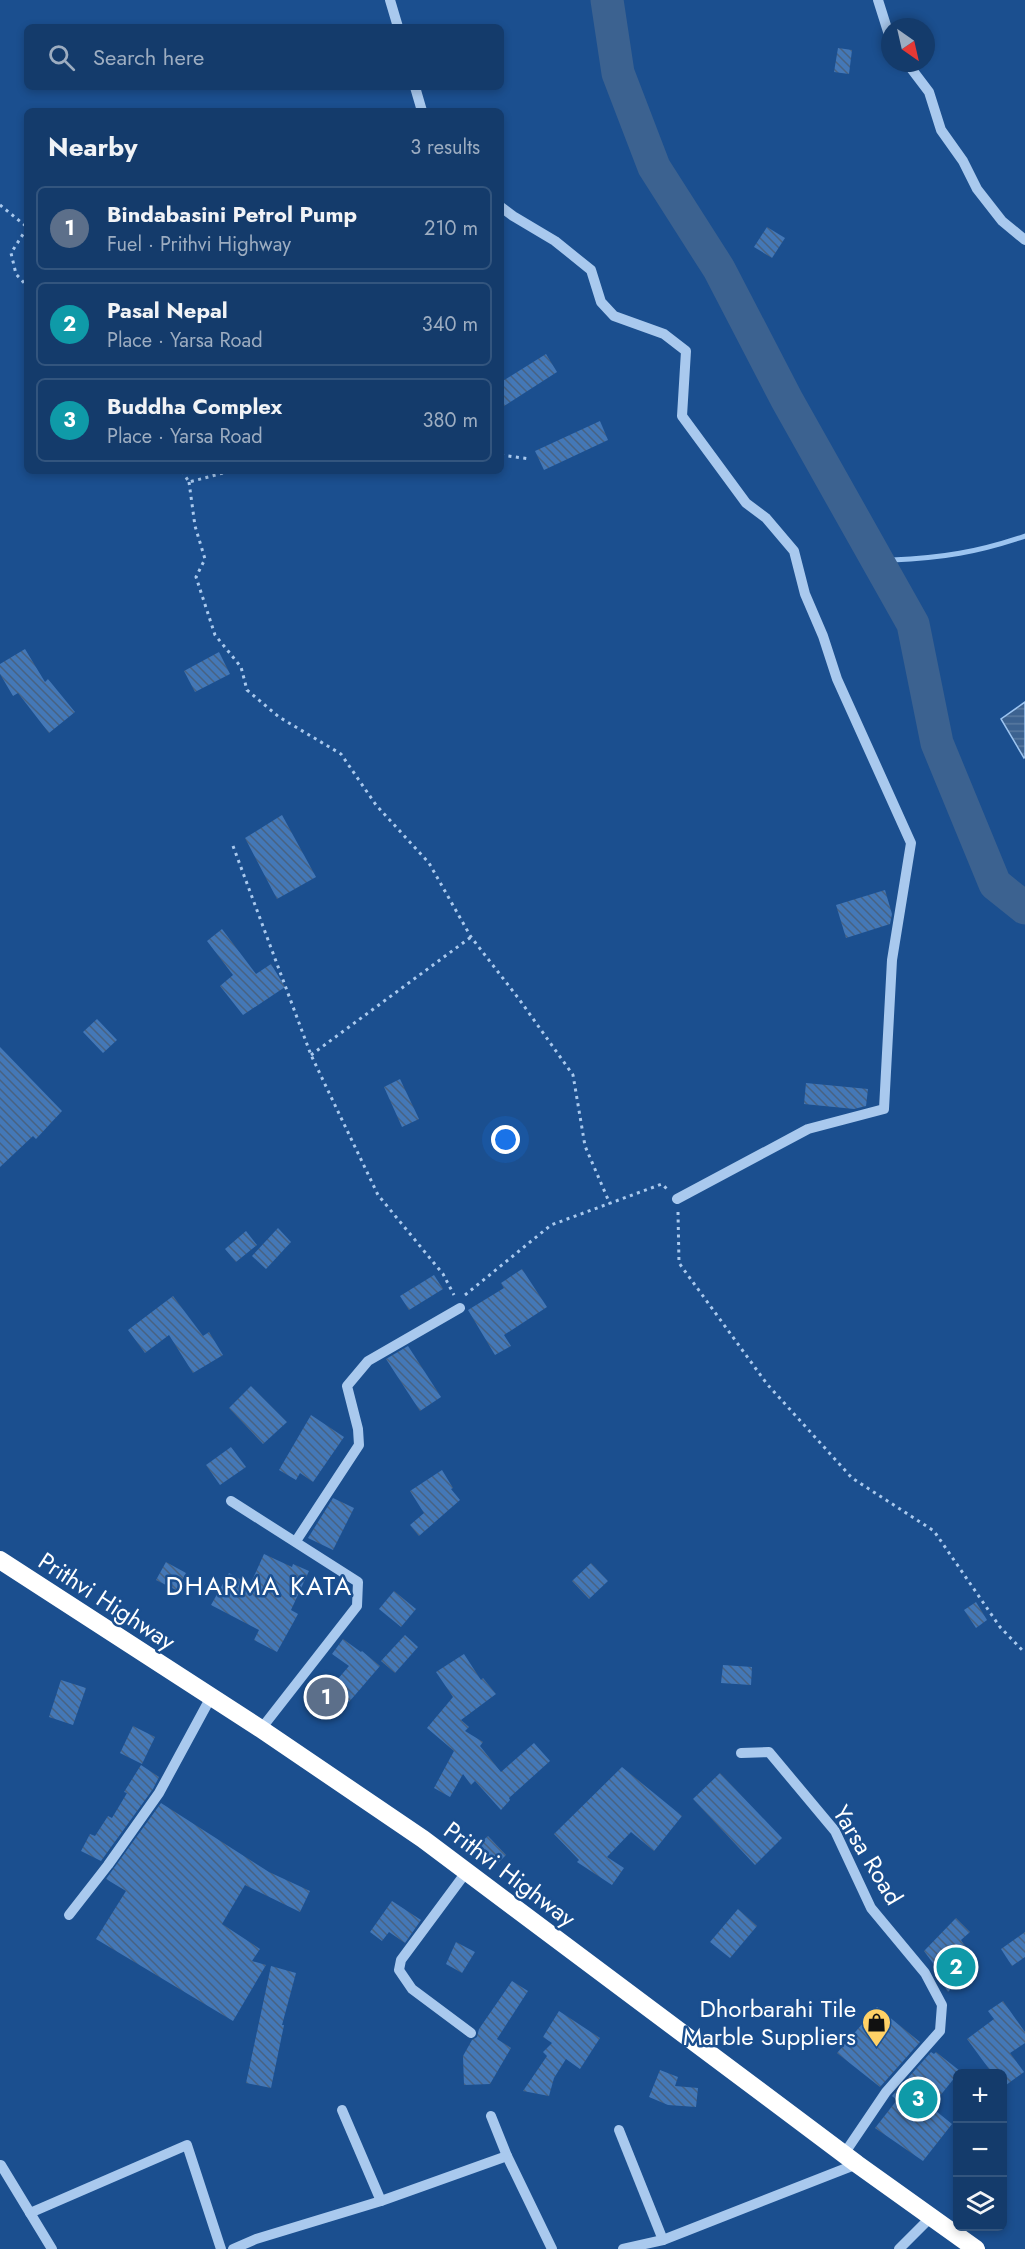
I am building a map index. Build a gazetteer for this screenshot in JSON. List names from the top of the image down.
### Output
{
  "streets": {
    "highway": ["Prithvi Highway"],
    "street": ["Yarsa Road"]
  },
  "crossings": [
    ["Prithvi Highway", "Yarsa Road"]
  ],
  "districts": ["DHARMA KATA"],
  "places": {
    "shop": ["Dhorbarahi Tile Marble Suppliers"]
  },
  "north": "bottom right",
  "page": {
    "search": "Search here",
    "heading": ["Nearby", "3 results"],
    "list": [
      {
        "mark": "1",
        "name": "Bindabasini Petrol Pump",
        "note": "Fuel · Prithvi Highway",
        "value": "210 m"
      },
      {
        "mark": "2",
        "name": "Pasal Nepal",
        "note": "Place · Yarsa Road",
        "value": "340 m"
      },
      {
        "mark": "3",
        "name": "Buddha Complex",
        "note": "Place · Yarsa Road",
        "value": "380 m"
      }
    ],
    "pins": ["1", "2", "3"],
    "map_buttons": ["+", "−"]
  }
}
